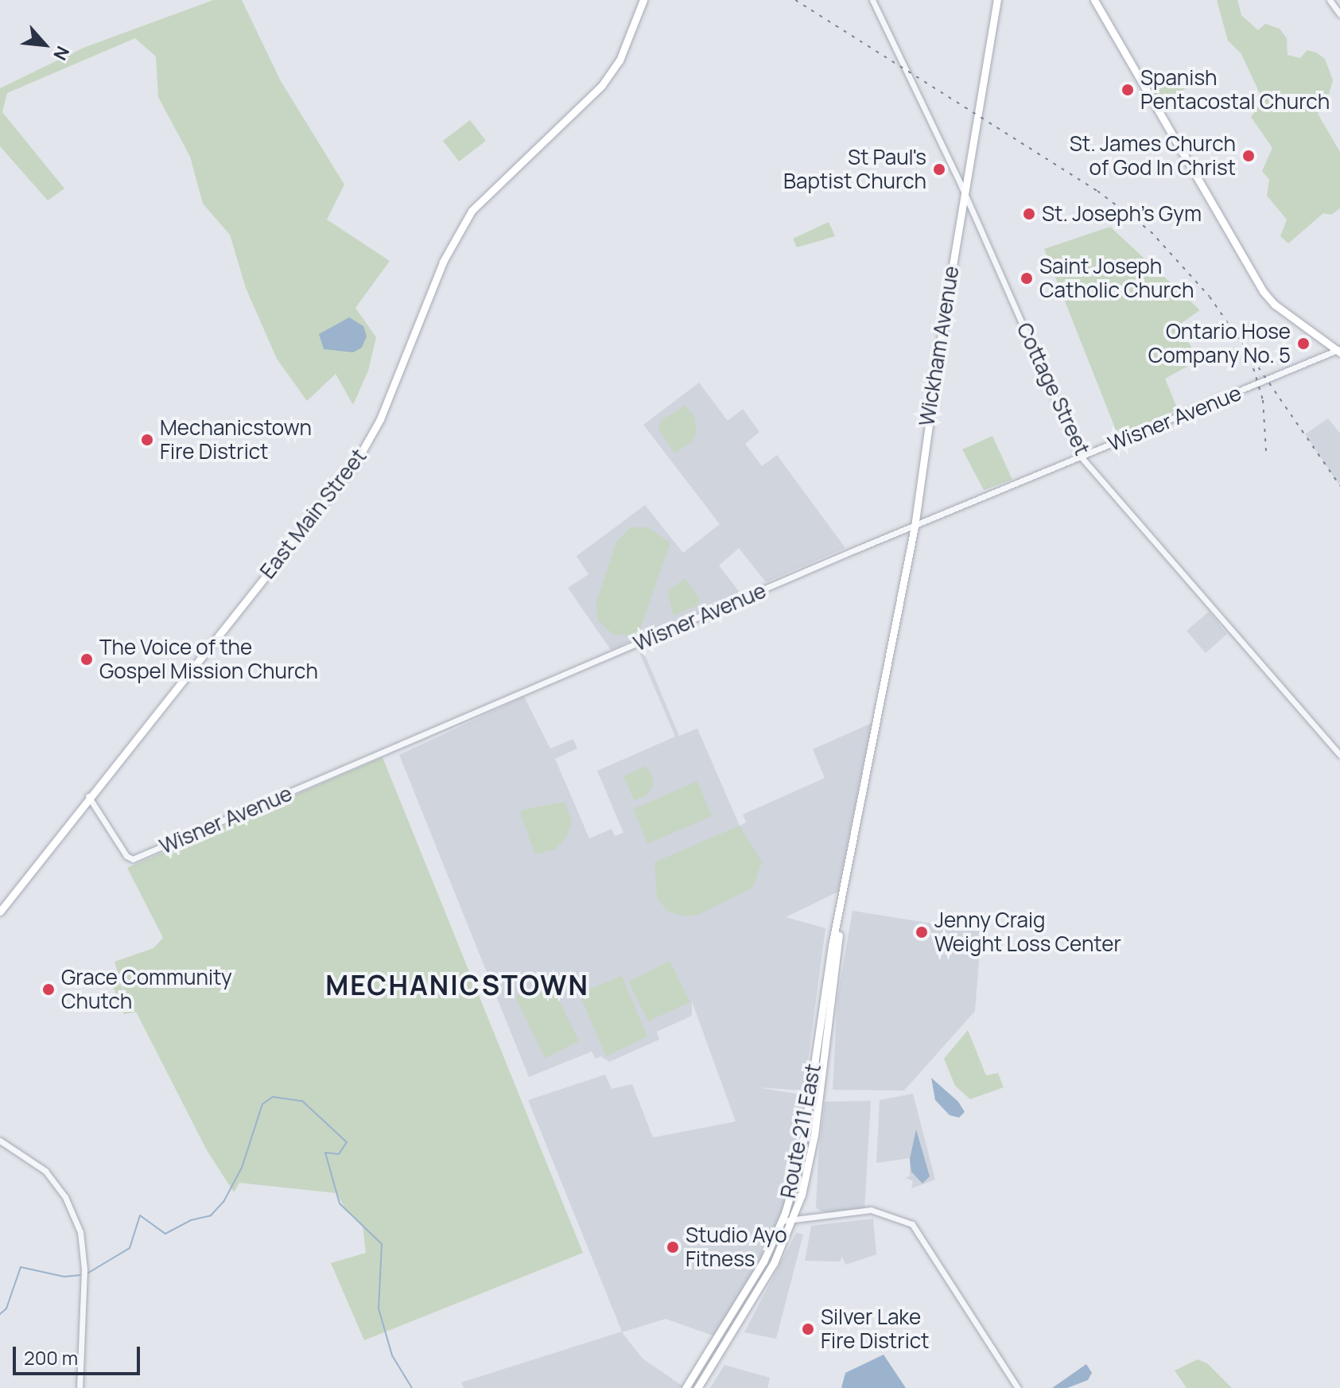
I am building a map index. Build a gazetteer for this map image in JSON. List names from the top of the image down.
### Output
{
  "streets": {
    "main road": ["Wickham Avenue", "East Main Street", "Route 211 East"],
    "street": ["Cottage Street", "Wisner Avenue"]
  },
  "crossings": [
    ["Wickham Avenue", "Cottage Street"],
    ["Wickham Avenue", "Wisner Avenue"],
    ["Wickham Avenue", "Route 211 East"],
    ["Cottage Street", "Wisner Avenue"],
    ["Wisner Avenue", "East Main Street"]
  ],
  "districts": ["MECHANICSTOWN"],
  "places": [
    "Spanish Pentacostal Church",
    "St. James Church of God In Christ",
    "St Paul's Baptist Church",
    "St. Joseph's Gym",
    "Saint Joseph Catholic Church",
    "Ontario Hose Company No. 5",
    "Mechanicstown Fire District",
    "The Voice of the Gospel Mission Church",
    "Jenny Craig Weight Loss Center",
    "Grace Community Chutch",
    "Studio Ayo Fitness",
    "Silver Lake Fire District"
  ],
  "scale_bar": "200 m",
  "north": "bottom right"
}
